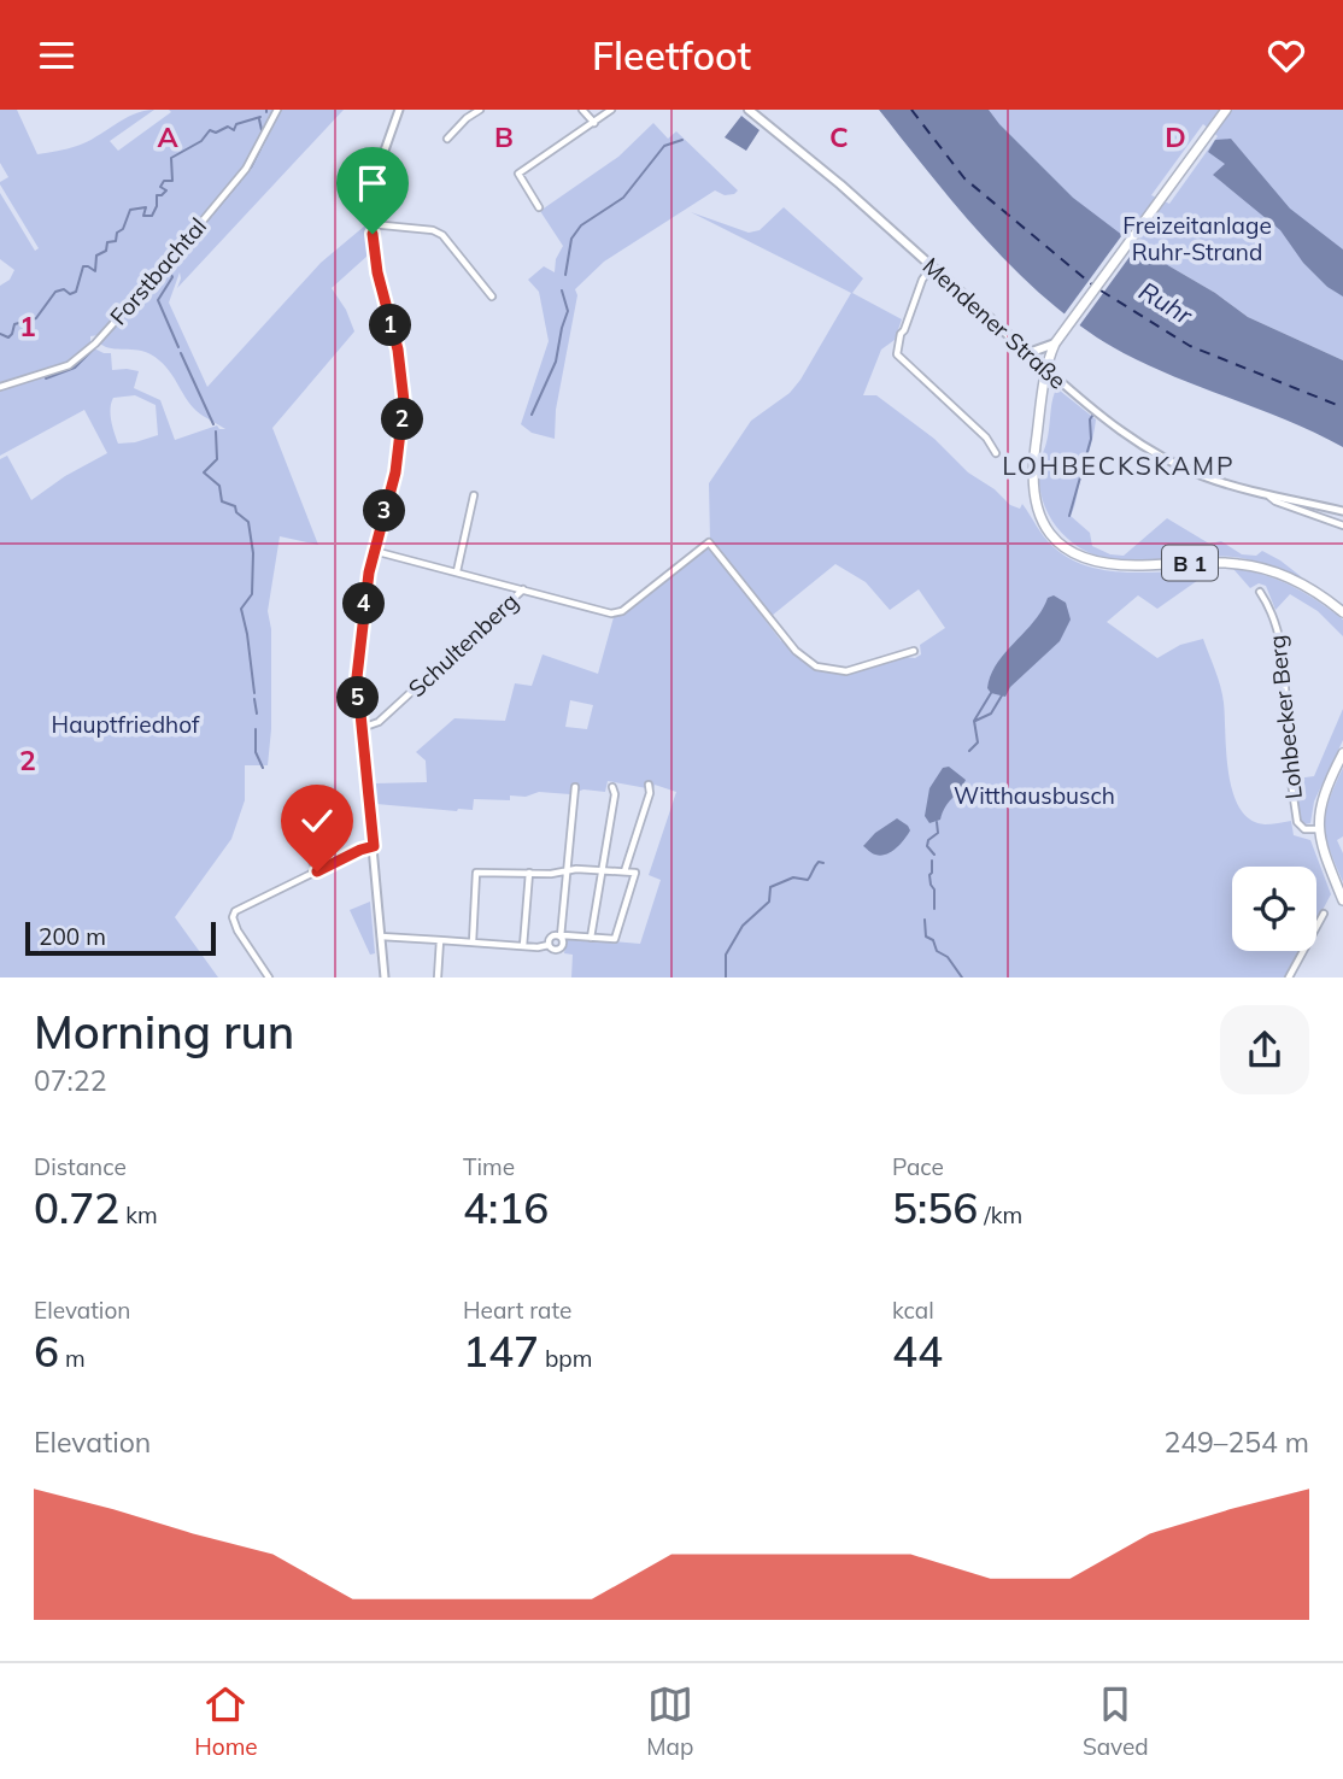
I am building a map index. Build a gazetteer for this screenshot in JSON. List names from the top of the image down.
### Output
{
  "streets": {
    "main road": ["Mendener Straße", "B 1"],
    "street": ["Forstbachtal", "Schultenberg", "Lohbecker Berg"]
  },
  "crossings": [
    ["Mendener Straße", "B 1"]
  ],
  "districts": ["LOHBECKSKAMP"],
  "water": ["Ruhr"],
  "parks": ["Freizeitanlage Ruhr-Strand", "Hauptfriedhof", "Witthausbusch"],
  "scale_bar": "200 m",
  "page": {
    "header": "Fleetfoot",
    "pins": [
      "1",
      "2",
      "3",
      "4",
      "5"
    ],
    "scale": "200 m",
    "heading": ["Morning run", "07:22"],
    "stats": [
      ["Distance", "0.72 km"],
      ["Time", "4:16"],
      ["Pace", "5:56 /km"],
      ["Elevation", "6 m"],
      ["Heart rate", "147 bpm"],
      ["kcal", "44"]
    ],
    "chart": ["Elevation", "249–254 m"],
    "tabs": ["Home", "Map", "Saved"]
  },
  "grid": {
    "columns": [
      "A",
      "B",
      "C",
      "D"
    ],
    "rows": ["1", "2"]
  }
}
